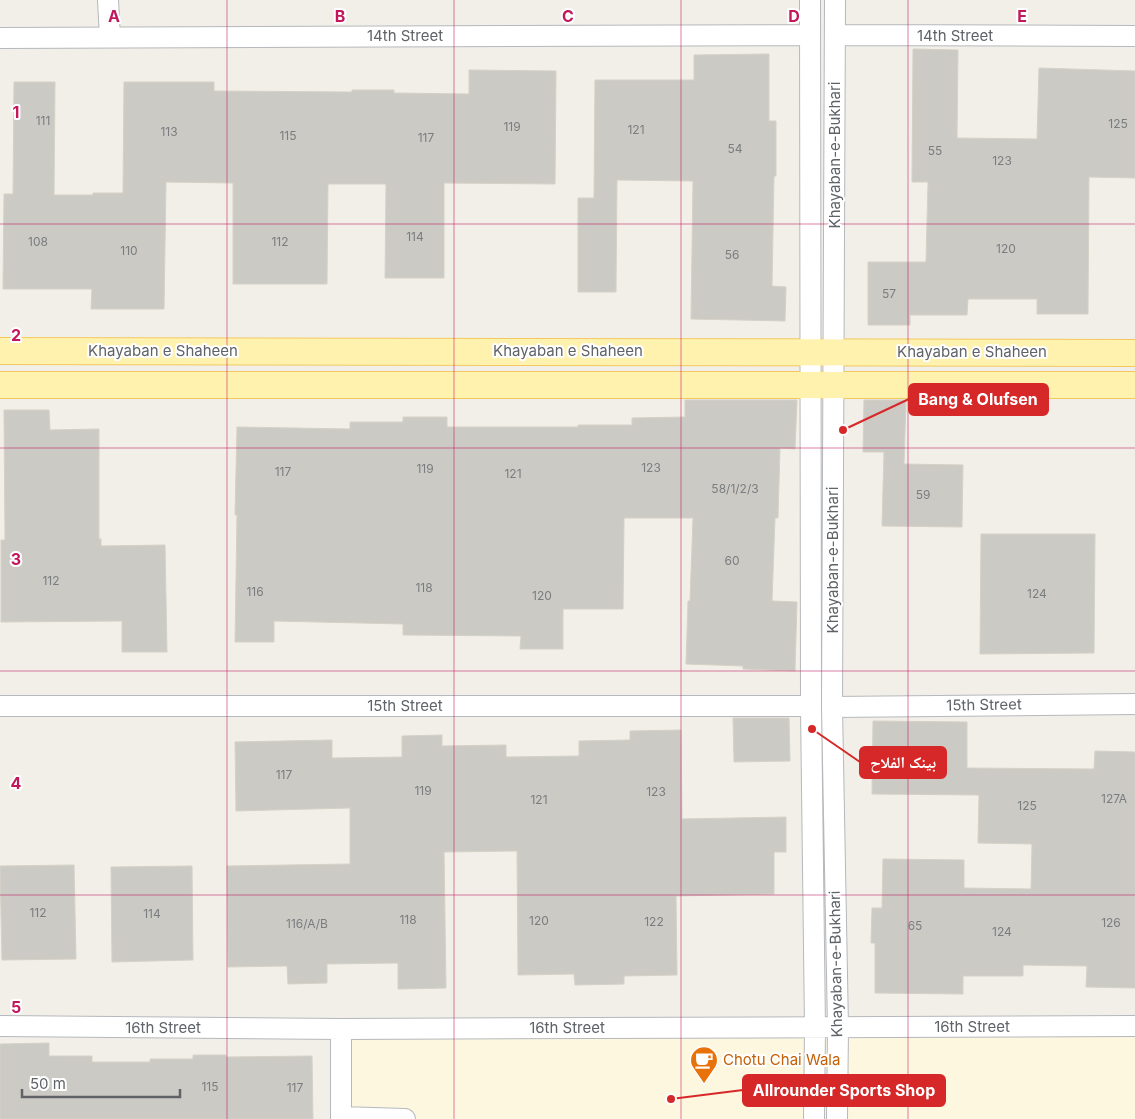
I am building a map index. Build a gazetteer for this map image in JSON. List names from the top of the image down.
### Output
{
  "streets": {
    "main road": ["Khayaban e Shaheen"],
    "street": [
      "14th Street",
      "Khayaban-e-Bukhari",
      "15th Street",
      "16th Street"
    ]
  },
  "crossings": [
    ["14th Street", "Khayaban-e-Bukhari"],
    ["Khayaban-e-Bukhari", "Khayaban e Shaheen"],
    ["Khayaban-e-Bukhari", "15th Street"],
    ["Khayaban-e-Bukhari", "16th Street"]
  ],
  "places": {
    "other": ["Bang & Olufsen", "بینک الفلاح", "Allrounder Sports Shop"],
    "cafe": ["Chotu Chai Wala"]
  },
  "house_numbers": [
    "111",
    "125",
    "119",
    "121",
    "113",
    "115",
    "117",
    "54",
    "55",
    "123",
    "114",
    "108",
    "112",
    "120",
    "110",
    "56",
    "57",
    "123",
    "119",
    "117",
    "121",
    "58/1/2/3",
    "59",
    "60",
    "112",
    "118",
    "116",
    "124",
    "120",
    "117",
    "119",
    "123",
    "127A",
    "121",
    "125",
    "112",
    "114",
    "118",
    "120",
    "122",
    "126",
    "116/A/B",
    "65",
    "124",
    "115",
    "117"
  ],
  "scale_bar": "50 m",
  "grid": {
    "columns": [
      "A",
      "B",
      "C",
      "D",
      "E"
    ],
    "rows": [
      "1",
      "2",
      "3",
      "4",
      "5"
    ]
  }
}
